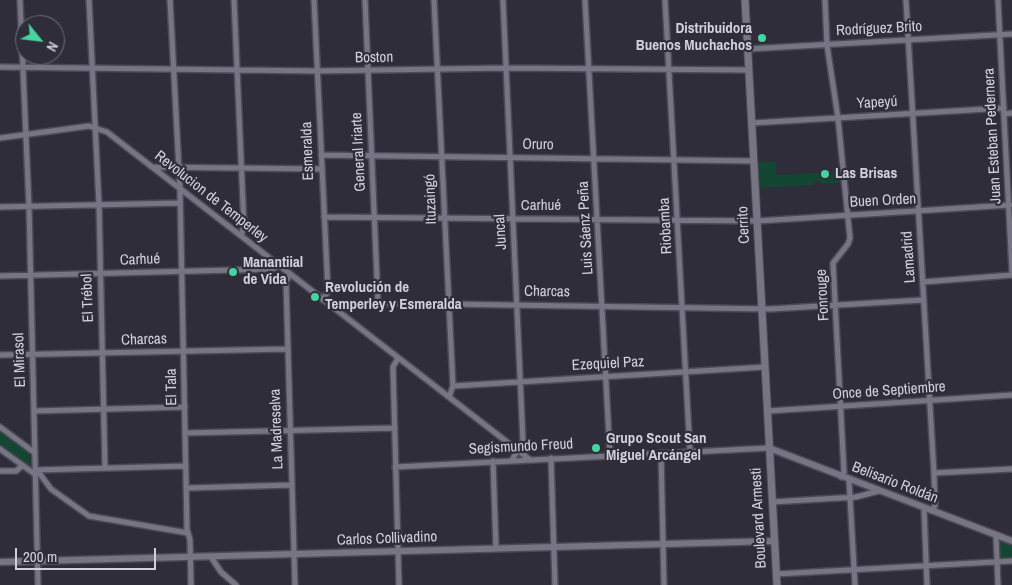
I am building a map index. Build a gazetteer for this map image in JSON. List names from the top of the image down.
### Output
{
  "streets": {
    "main road": ["Cerrito", "Boulevard Armesti"],
    "street": [
      "Rodríguez Brito",
      "Boston",
      "Yapeyú",
      "Juan Esteban Pedernera",
      "Oruro",
      "Esmeralda",
      "General Iriarte",
      "Revolucion de Temperley",
      "Ituzaingó",
      "Buen Orden",
      "Carhué",
      "Riobamba",
      "Luis Sáenz Peña",
      "Juncal",
      "Lamadrid",
      "Charcas",
      "Fonrouge",
      "El Trébol",
      "El Mirasol",
      "Ezequiel Paz",
      "El Tala",
      "Once de Septiembre",
      "La Madreselva",
      "Segismundo Freud",
      "Belisario Roldán",
      "Carlos Collivadino"
    ]
  },
  "crossings": [
    ["Rodríguez Brito", "Juan Esteban Pedernera"],
    ["Rodríguez Brito", "Cerrito"],
    ["Rodríguez Brito", "Lamadrid"],
    ["Rodríguez Brito", "Fonrouge"],
    ["Boston", "Esmeralda"],
    ["Boston", "General Iriarte"],
    ["Boston", "Ituzaingó"],
    ["Boston", "Cerrito"],
    ["Boston", "Riobamba"],
    ["Boston", "Luis Sáenz Peña"],
    ["Boston", "Juncal"],
    ["Boston", "El Trébol"],
    ["Boston", "El Mirasol"],
    ["Boston", "El Tala"],
    ["Yapeyú", "Juan Esteban Pedernera"],
    ["Yapeyú", "Cerrito"],
    ["Yapeyú", "Lamadrid"],
    ["Yapeyú", "Fonrouge"],
    ["Juan Esteban Pedernera", "Buen Orden"],
    ["Oruro", "Esmeralda"],
    ["Oruro", "General Iriarte"],
    ["Oruro", "Ituzaingó"],
    ["Oruro", "Cerrito"],
    ["Oruro", "Riobamba"],
    ["Oruro", "Luis Sáenz Peña"],
    ["Oruro", "Juncal"],
    ["Esmeralda", "Revolucion de Temperley"],
    ["Esmeralda", "Carhué"],
    ["General Iriarte", "Carhué"],
    ["General Iriarte", "Charcas"],
    ["Revolucion de Temperley", "Ituzaingó"],
    ["Revolucion de Temperley", "Carhué"],
    ["Revolucion de Temperley", "Juncal"],
    ["Revolucion de Temperley", "Charcas"],
    ["Revolucion de Temperley", "El Trébol"],
    ["Revolucion de Temperley", "El Tala"],
    ["Revolucion de Temperley", "La Madreselva"],
    ["Revolucion de Temperley", "Segismundo Freud"],
    ["Ituzaingó", "Carhué"],
    ["Ituzaingó", "Charcas"],
    ["Ituzaingó", "Ezequiel Paz"],
    ["Buen Orden", "Carhué"],
    ["Buen Orden", "Cerrito"],
    ["Buen Orden", "Lamadrid"],
    ["Buen Orden", "Fonrouge"],
    ["Carhué", "Cerrito"],
    ["Carhué", "Riobamba"],
    ["Carhué", "Luis Sáenz Peña"],
    ["Carhué", "Juncal"],
    ["Carhué", "El Trébol"],
    ["Carhué", "El Mirasol"],
    ["Carhué", "El Tala"],
    ["Cerrito", "Charcas"],
    ["Cerrito", "Ezequiel Paz"],
    ["Cerrito", "Once de Septiembre"],
    ["Cerrito", "Segismundo Freud"],
    ["Cerrito", "Belisario Roldán"],
    ["Cerrito", "Boulevard Armesti"],
    ["Riobamba", "Charcas"],
    ["Riobamba", "Ezequiel Paz"],
    ["Riobamba", "Segismundo Freud"],
    ["Luis Sáenz Peña", "Charcas"],
    ["Luis Sáenz Peña", "Ezequiel Paz"],
    ["Luis Sáenz Peña", "Segismundo Freud"],
    ["Juncal", "Charcas"],
    ["Juncal", "Ezequiel Paz"],
    ["Juncal", "Segismundo Freud"],
    ["Lamadrid", "Charcas"],
    ["Lamadrid", "Once de Septiembre"],
    ["Lamadrid", "Belisario Roldán"],
    ["Charcas", "Fonrouge"],
    ["Charcas", "El Trébol"],
    ["Charcas", "El Mirasol"],
    ["Charcas", "El Tala"],
    ["Charcas", "La Madreselva"],
    ["Fonrouge", "Once de Septiembre"],
    ["Fonrouge", "Belisario Roldán"],
    ["El Mirasol", "Carlos Collivadino"],
    ["El Tala", "Carlos Collivadino"],
    ["La Madreselva", "Carlos Collivadino"],
    ["Segismundo Freud", "Belisario Roldán"],
    ["Segismundo Freud", "Boulevard Armesti"],
    ["Belisario Roldán", "Boulevard Armesti"],
    ["Boulevard Armesti", "Carlos Collivadino"]
  ],
  "places": [
    "Distribuidora Buenos Muchachos",
    "Las Brisas",
    "Manantiial de Vida",
    "Revolución de Temperley y Esmeralda",
    "Grupo Scout San Miguel Arcángel"
  ],
  "scale_bar": "200 m",
  "north": "bottom right"
}
